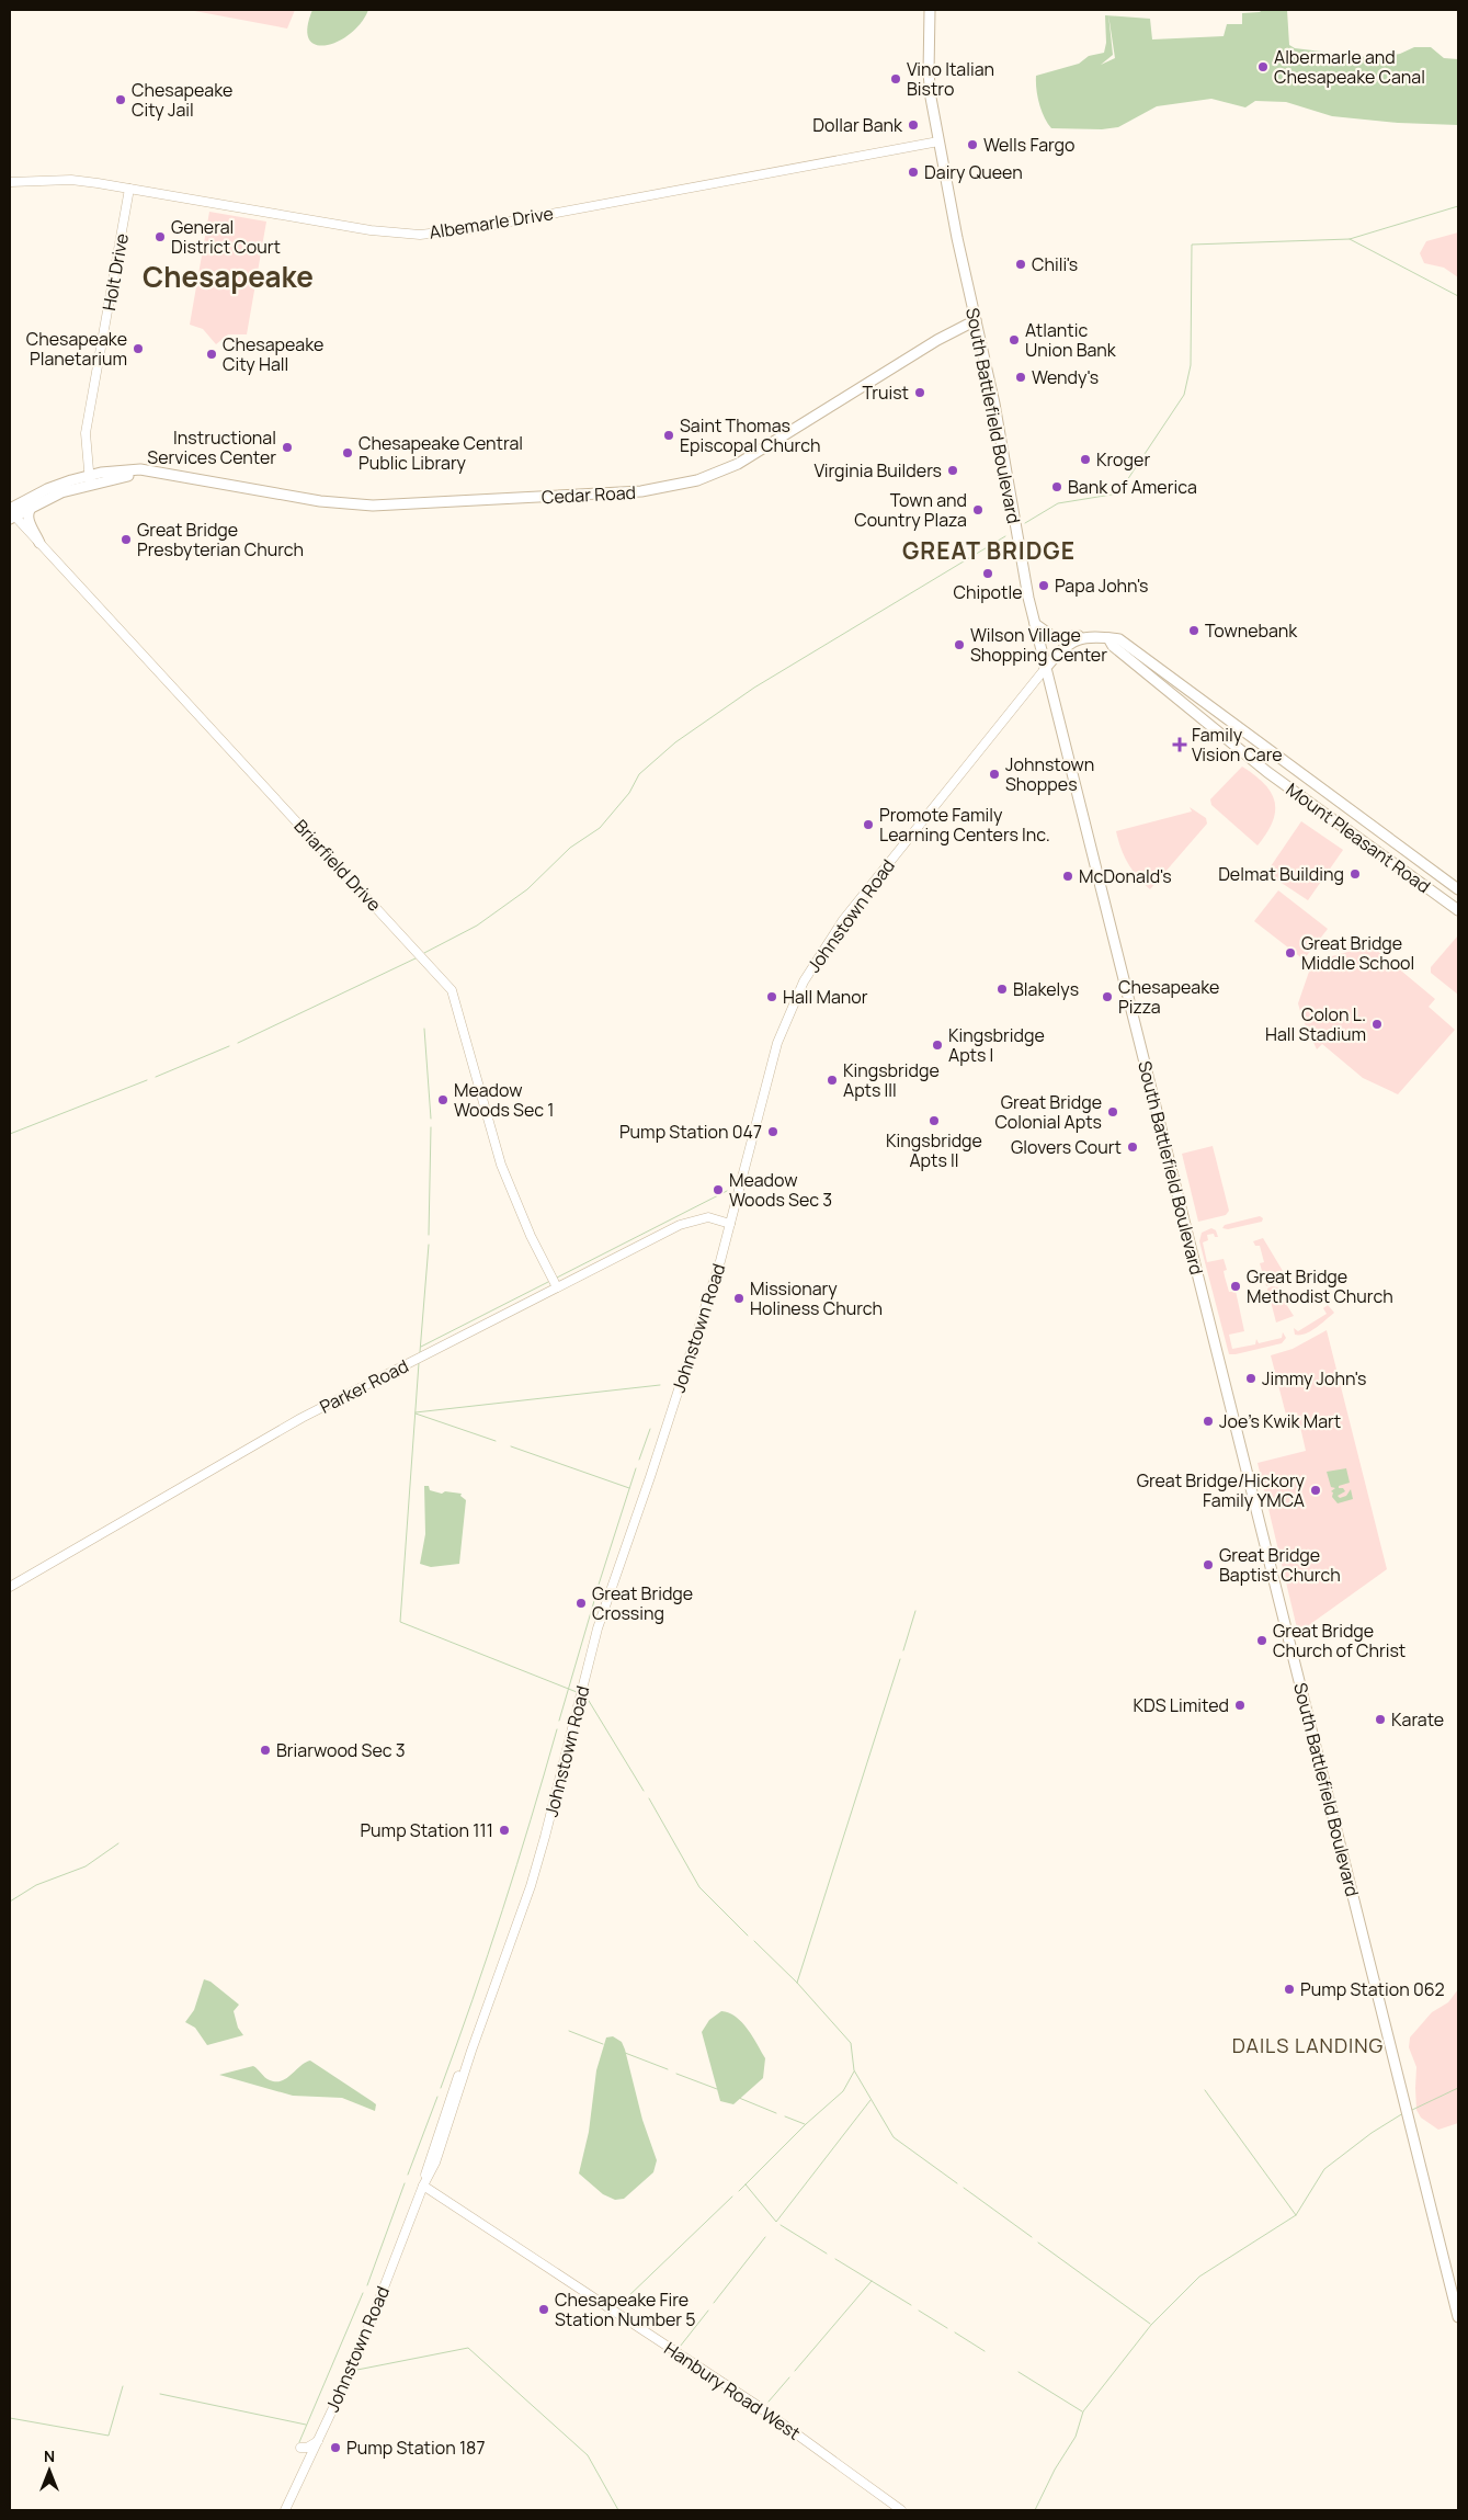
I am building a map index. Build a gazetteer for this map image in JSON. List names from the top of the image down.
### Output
{
  "streets": {
    "main road": ["South Battlefield Boulevard", "Cedar Road", "Mount Pleasant Road"],
    "street": [
      "Albemarle Drive",
      "Holt Drive",
      "Briarfield Drive",
      "Johnstown Road",
      "Parker Road",
      "Hanbury Road West"
    ]
  },
  "crossings": [
    ["Albemarle Drive", "Holt Drive"],
    ["Albemarle Drive", "South Battlefield Boulevard"],
    ["Holt Drive", "Cedar Road"],
    ["South Battlefield Boulevard", "Cedar Road"],
    ["South Battlefield Boulevard", "Mount Pleasant Road"],
    ["South Battlefield Boulevard", "Johnstown Road"],
    ["Cedar Road", "Briarfield Drive"],
    ["Briarfield Drive", "Parker Road"],
    ["Johnstown Road", "Parker Road"],
    ["Johnstown Road", "Hanbury Road West"]
  ],
  "districts": ["Chesapeake", "GREAT BRIDGE", "DAILS LANDING"],
  "places": {
    "other": [
      "Albermarle and Chesapeake Canal",
      "Vino Italian Bistro",
      "Chesapeake City Jail",
      "Dollar Bank",
      "Wells Fargo",
      "Dairy Queen",
      "General District Court",
      "Chili's",
      "Atlantic Union Bank",
      "Chesapeake Planetarium",
      "Chesapeake City Hall",
      "Wendy's",
      "Truist",
      "Saint Thomas Episcopal Church",
      "Instructional Services Center",
      "Chesapeake Central Public Library",
      "Kroger",
      "Virginia Builders",
      "Bank of America",
      "Town and Country Plaza",
      "Great Bridge Presbyterian Church",
      "Chipotle",
      "Papa John's",
      "Townebank",
      "Wilson Village Shopping Center",
      "Johnstown Shoppes",
      "Promote Family Learning Centers Inc.",
      "Delmat Building",
      "McDonald's",
      "Great Bridge Middle School",
      "Blakelys",
      "Hall Manor",
      "Chesapeake Pizza",
      "Colon L. Hall Stadium",
      "Kingsbridge Apts I",
      "Kingsbridge Apts III",
      "Meadow Woods Sec 1",
      "Great Bridge Colonial Apts",
      "Kingsbridge Apts II",
      "Pump Station 047",
      "Glovers Court",
      "Meadow Woods Sec 3",
      "Great Bridge Methodist Church",
      "Missionary Holiness Church",
      "Jimmy John's",
      "Joe's Kwik Mart",
      "Great Bridge/Hickory Family YMCA",
      "Great Bridge Baptist Church",
      "Great Bridge Crossing",
      "Great Bridge Church of Christ",
      "KDS Limited",
      "Karate",
      "Briarwood Sec 3",
      "Pump Station 111",
      "Pump Station 062",
      "Chesapeake Fire Station Number 5",
      "Pump Station 187"
    ],
    "health": ["Family Vision Care"]
  },
  "north": "top"
}
